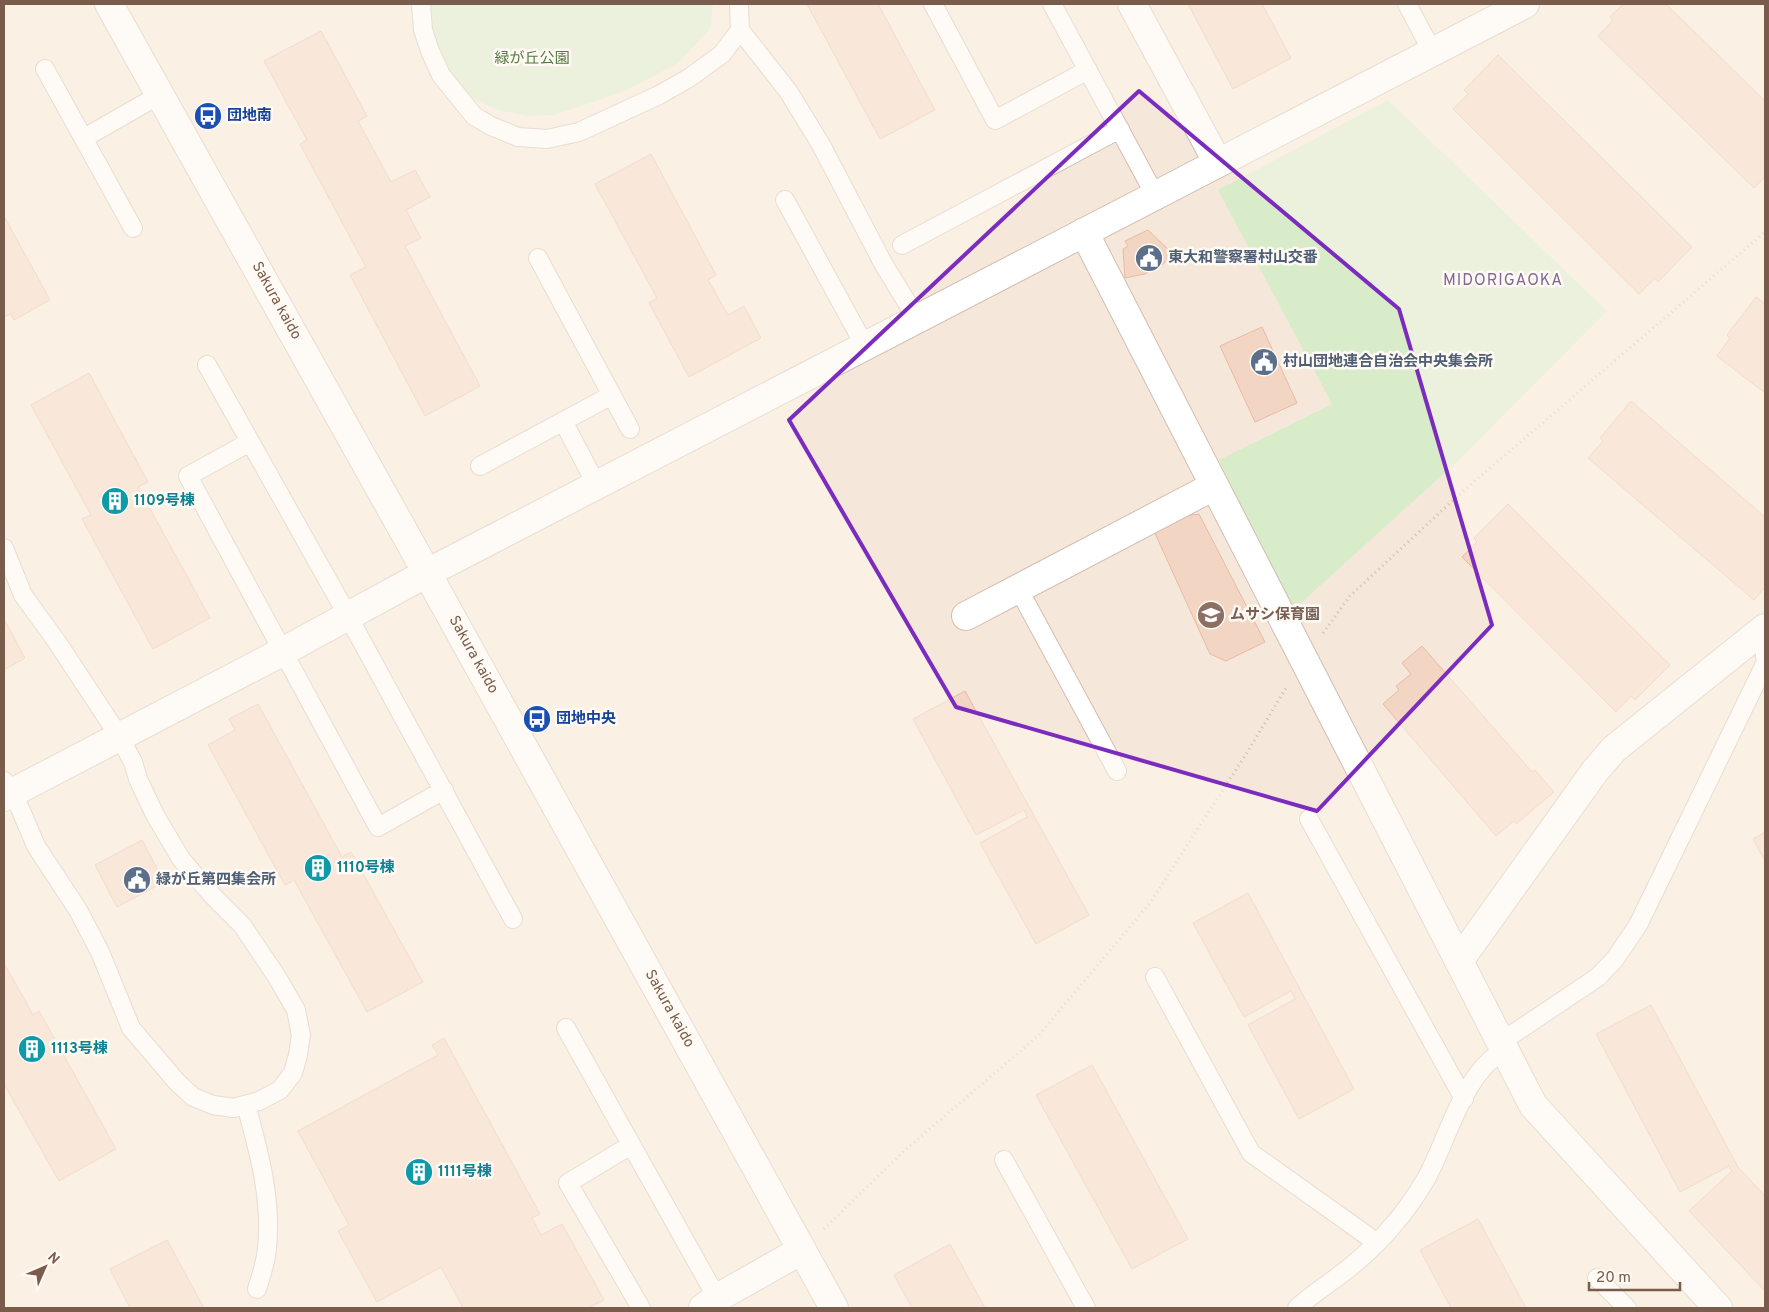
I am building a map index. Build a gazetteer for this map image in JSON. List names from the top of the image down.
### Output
{
  "streets": {
    "street": ["Sakura kaido"]
  },
  "districts": ["MIDORIGAOKA"],
  "parks": ["緑が丘公園"],
  "places": {
    "bus stop": ["団地南", "団地中央"],
    "public building": ["東大和警察署村山交番", "村山団地連合自治会中央集会所", "緑が丘第四集会所"],
    "building": [
      "1109号棟",
      "1110号棟",
      "1113号棟",
      "1111号棟"
    ],
    "school or university": ["ムサシ保育園"]
  },
  "scale_bar": "20 m",
  "north": "top right"
}
